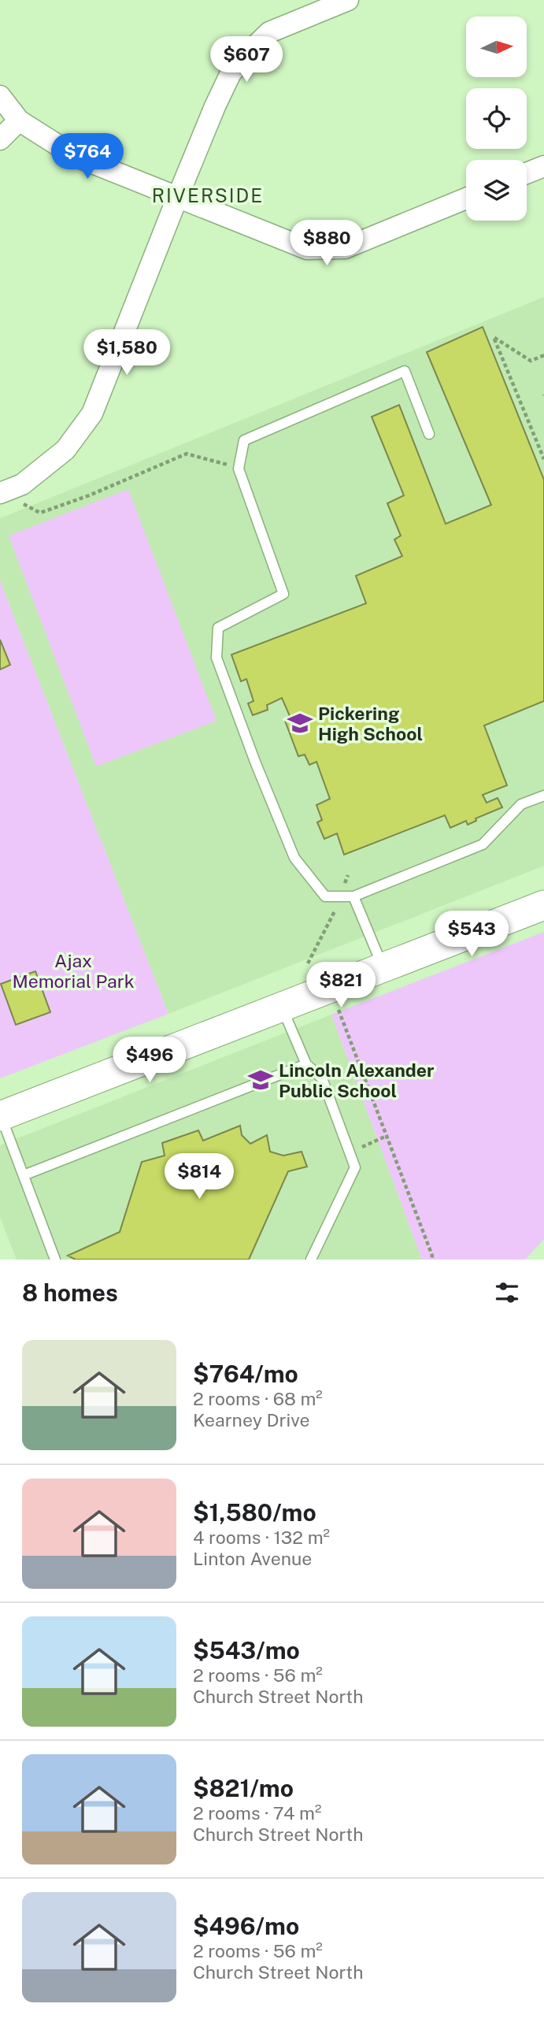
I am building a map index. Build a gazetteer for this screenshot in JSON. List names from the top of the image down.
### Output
{
  "districts": ["RIVERSIDE"],
  "parks": ["Ajax Memorial Park"],
  "places": {
    "school or university": ["Pickering High School", "Lincoln Alexander Public School"]
  },
  "north": "right",
  "page": {
    "price": [
      "$607",
      "$764",
      "$880",
      "$1,580",
      "$543",
      "$821",
      "$496",
      "$814"
    ],
    "heading": "8 homes",
    "list": [
      {
        "name": "$764/mo",
        "note": "2 rooms · 68 m² · Kearney Drive"
      },
      {
        "name": "$1,580/mo",
        "note": "4 rooms · 132 m² · Linton Avenue"
      },
      {
        "name": "$543/mo",
        "note": "2 rooms · 56 m² · Church Street North"
      },
      {
        "name": "$821/mo",
        "note": "2 rooms · 74 m² · Church Street North"
      },
      {
        "name": "$496/mo",
        "note": "2 rooms · 56 m² · Church Street North"
      }
    ]
  }
}
